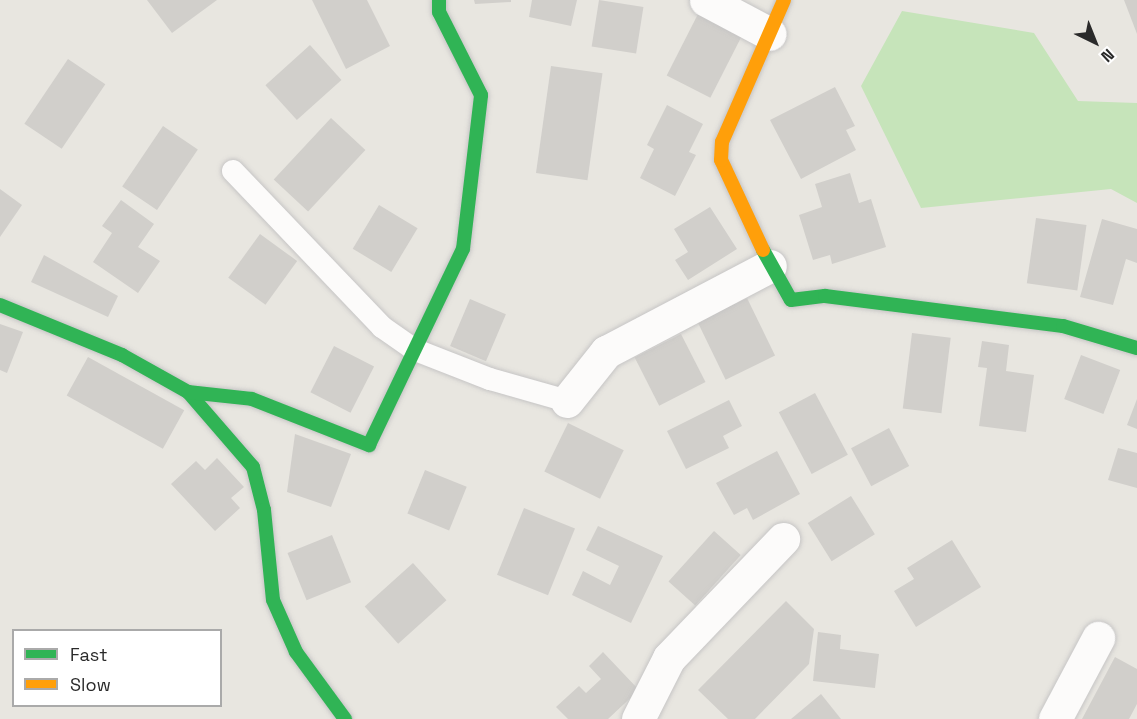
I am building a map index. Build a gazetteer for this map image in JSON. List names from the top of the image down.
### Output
{
  "legend": ["Fast", "Slow"],
  "north": "bottom right"
}
